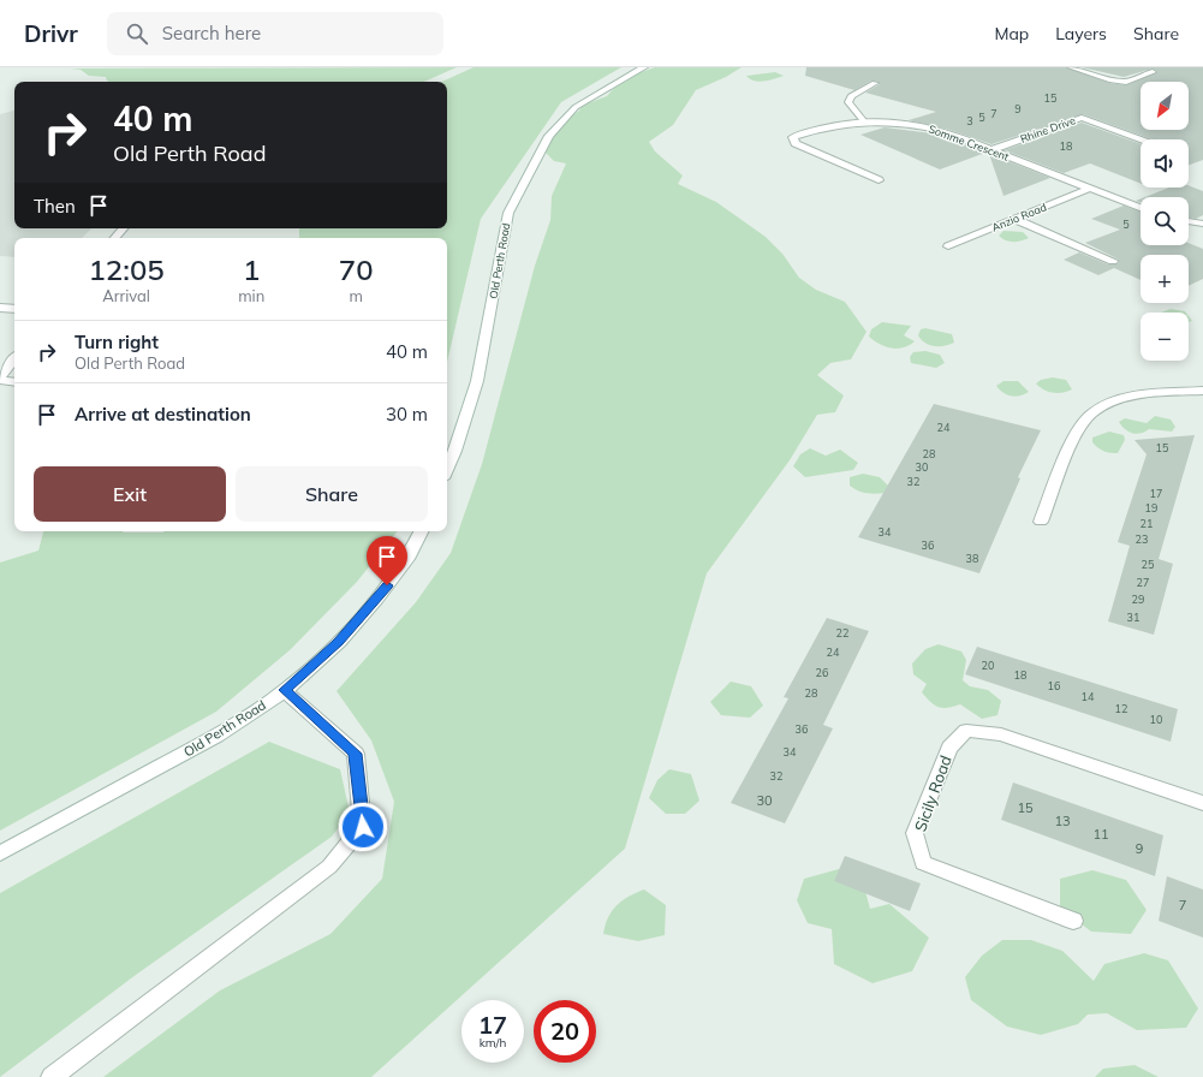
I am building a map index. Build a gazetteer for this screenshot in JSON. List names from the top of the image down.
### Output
{
  "streets": {
    "street": [
      "Rhine Drive",
      "Somme Crescent",
      "Anzio Road",
      "Old Perth Road",
      "Sicily Road"
    ]
  },
  "crossings": [
    ["Rhine Drive", "Somme Crescent"],
    ["Somme Crescent", "Anzio Road"]
  ],
  "house_numbers": [
    "15",
    "9",
    "7",
    "5",
    "3",
    "18",
    "5",
    "24",
    "15",
    "28",
    "30",
    "32",
    "17",
    "19",
    "21",
    "34",
    "23",
    "36",
    "38",
    "25",
    "27",
    "29",
    "31",
    "22",
    "24",
    "20",
    "26",
    "18",
    "16",
    "28",
    "14",
    "12",
    "10",
    "36",
    "34",
    "32",
    "30",
    "15",
    "13",
    "11",
    "9",
    "7"
  ],
  "north": "bottom left",
  "page": {
    "header": "Drivr",
    "search": "Search here",
    "nav": ["Map", "Layers", "Share"],
    "map_buttons": ["+", "−"],
    "turn": ["40 m", "Old Perth Road"],
    "then": "Then",
    "eta": [
      "12:05",
      "Arrival",
      "1",
      "min",
      "70",
      "m"
    ],
    "list": [
      {
        "name": "Turn right",
        "note": "Old Perth Road",
        "value": "40 m"
      },
      {
        "name": "Arrive at destination",
        "value": "30 m"
      }
    ],
    "buttons": ["Exit", "Share"],
    "speed": "17 km/h",
    "limit": "20"
  }
}
